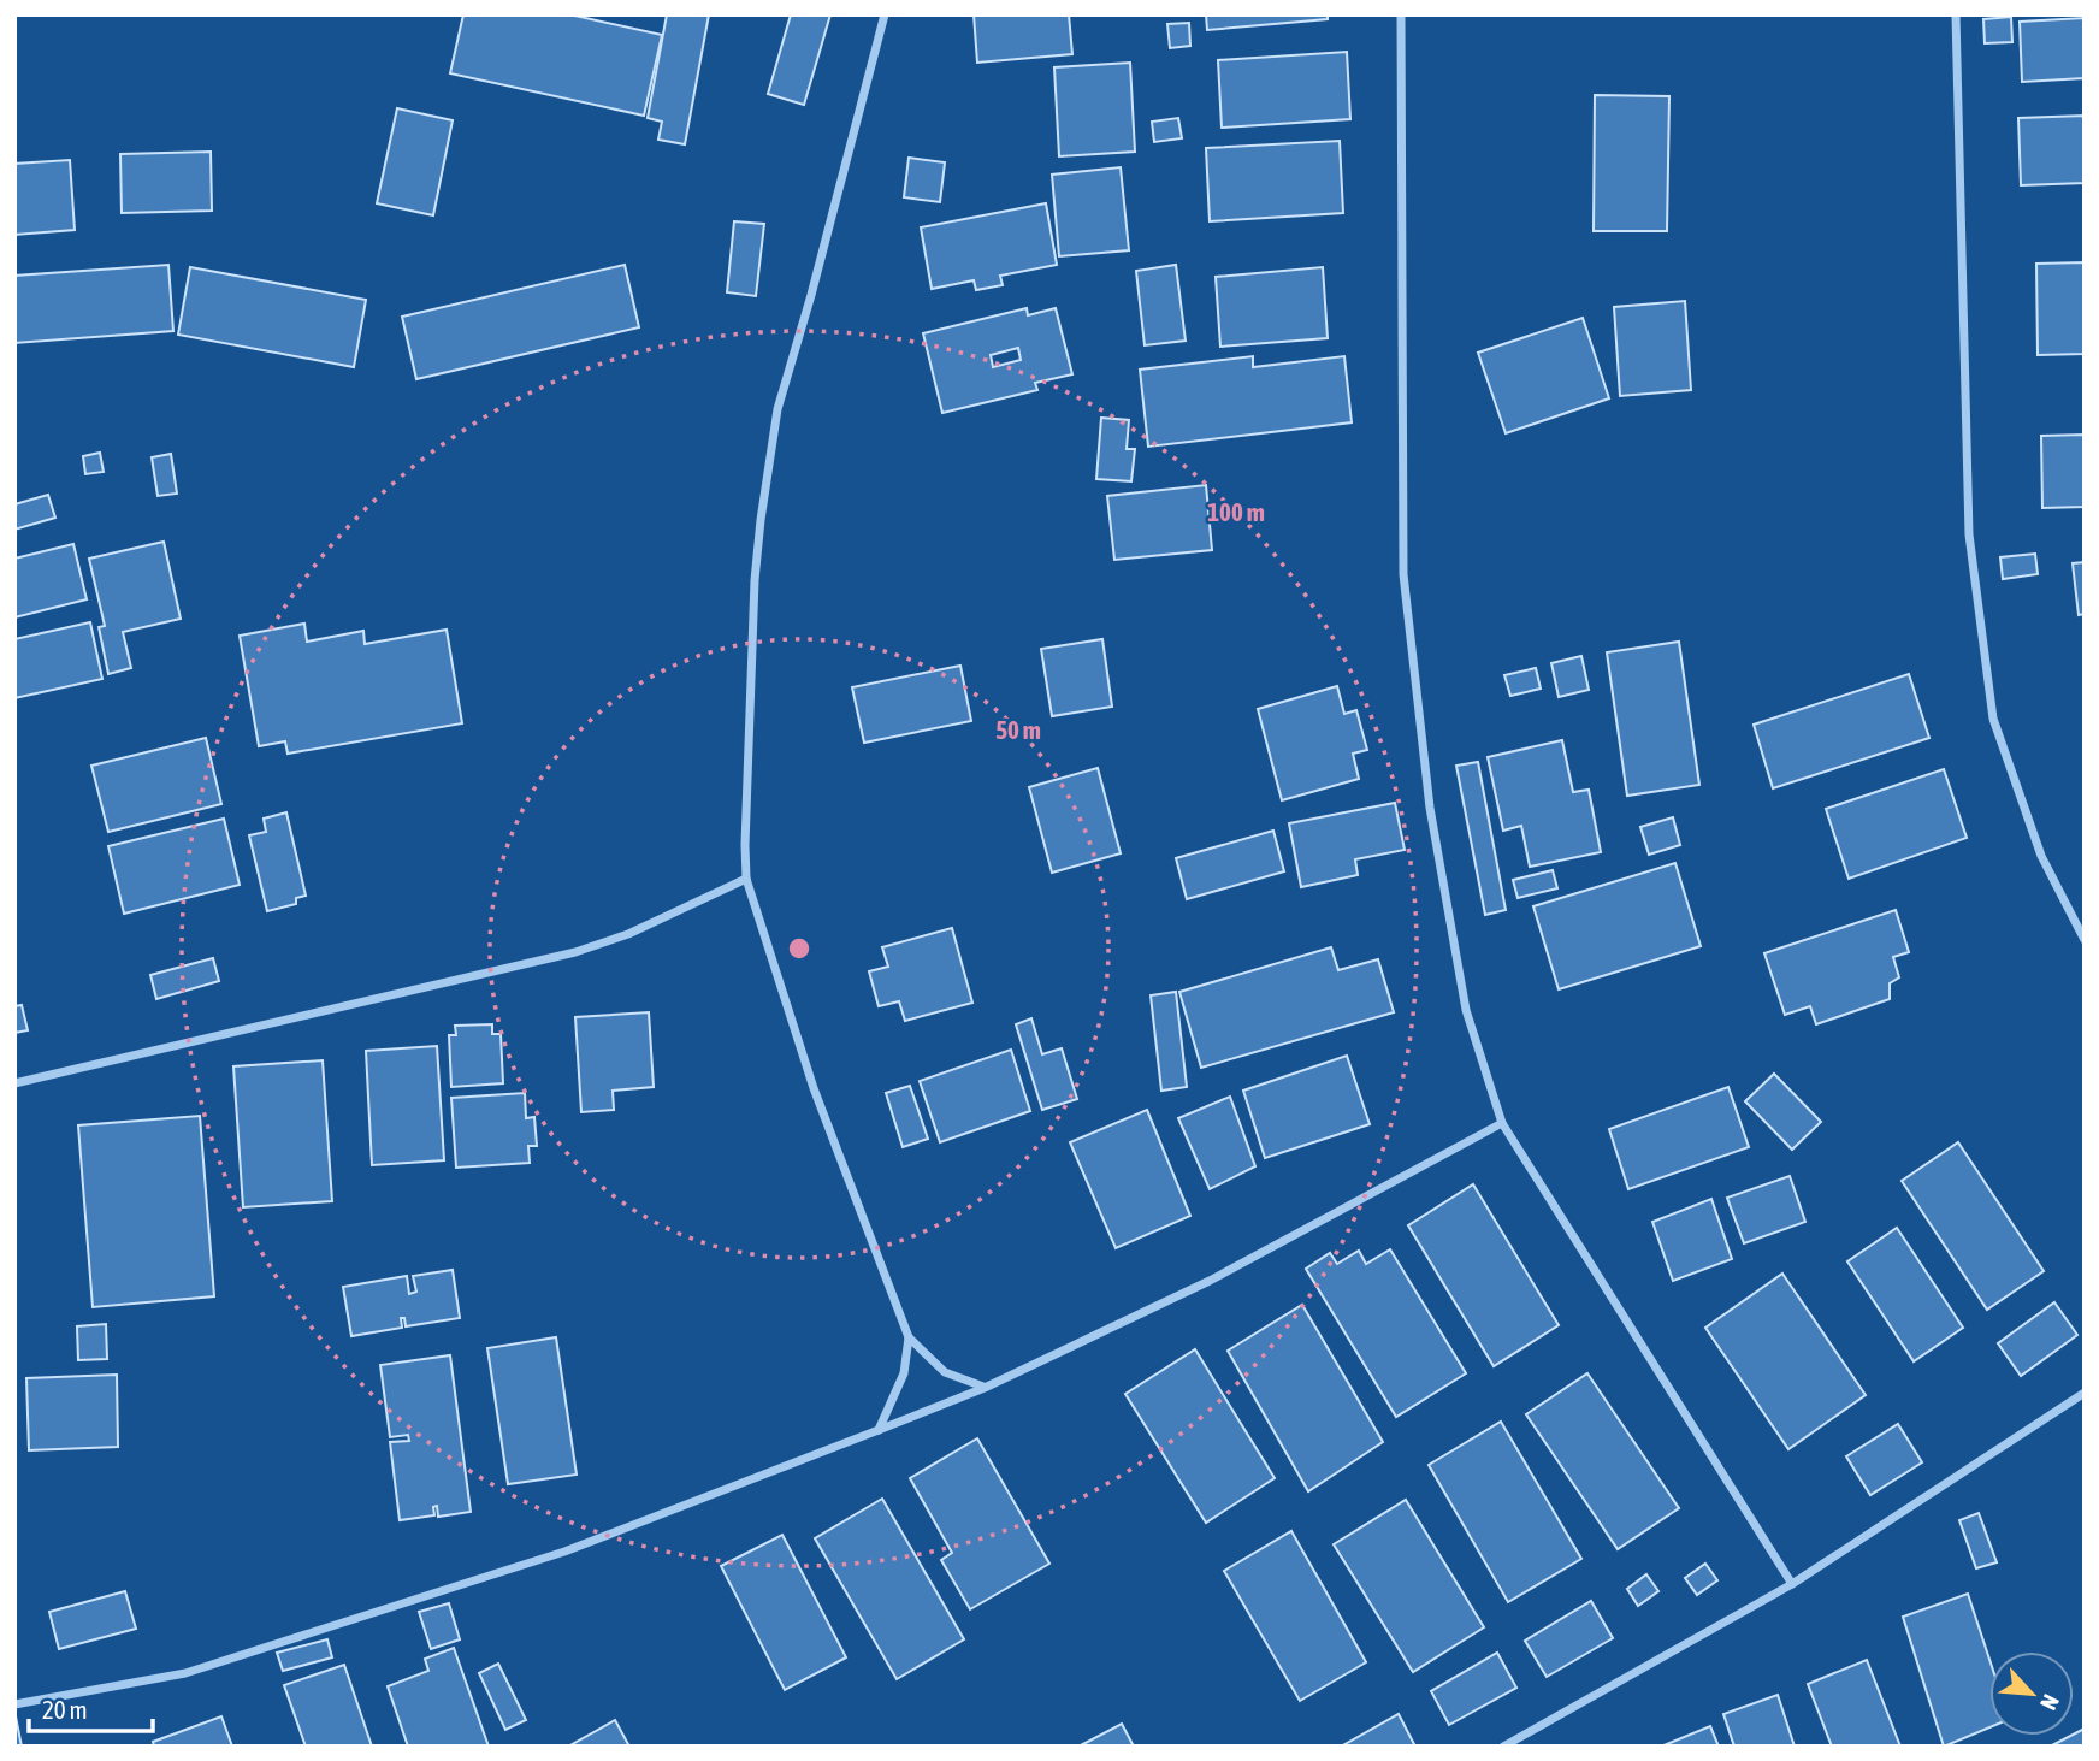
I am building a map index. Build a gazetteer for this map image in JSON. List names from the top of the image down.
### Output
{
  "scale_bar": "20 m",
  "north": "bottom right",
  "rings": ["100 m", "50 m"]
}
